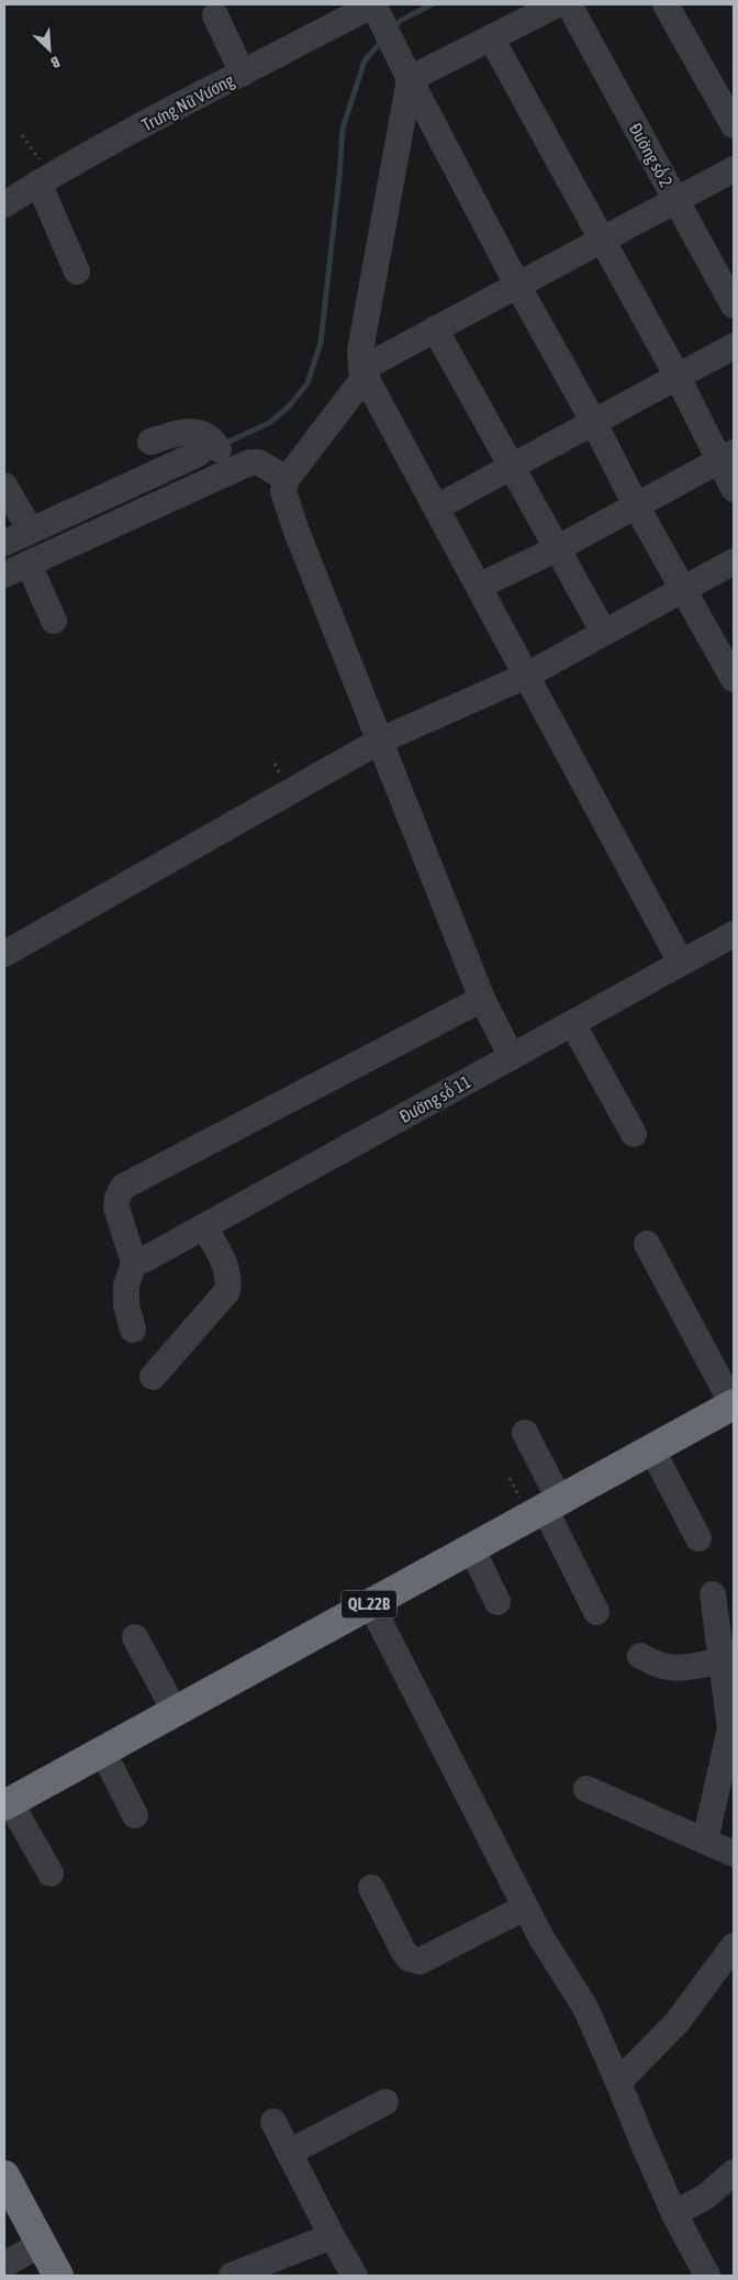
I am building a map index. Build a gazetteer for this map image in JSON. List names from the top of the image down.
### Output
{
  "streets": {
    "highway": ["QL.22B"],
    "street": ["Trưng Nữ Vương", "Đường số 2", "Đường số 11"]
  },
  "north": "bottom right"
}
